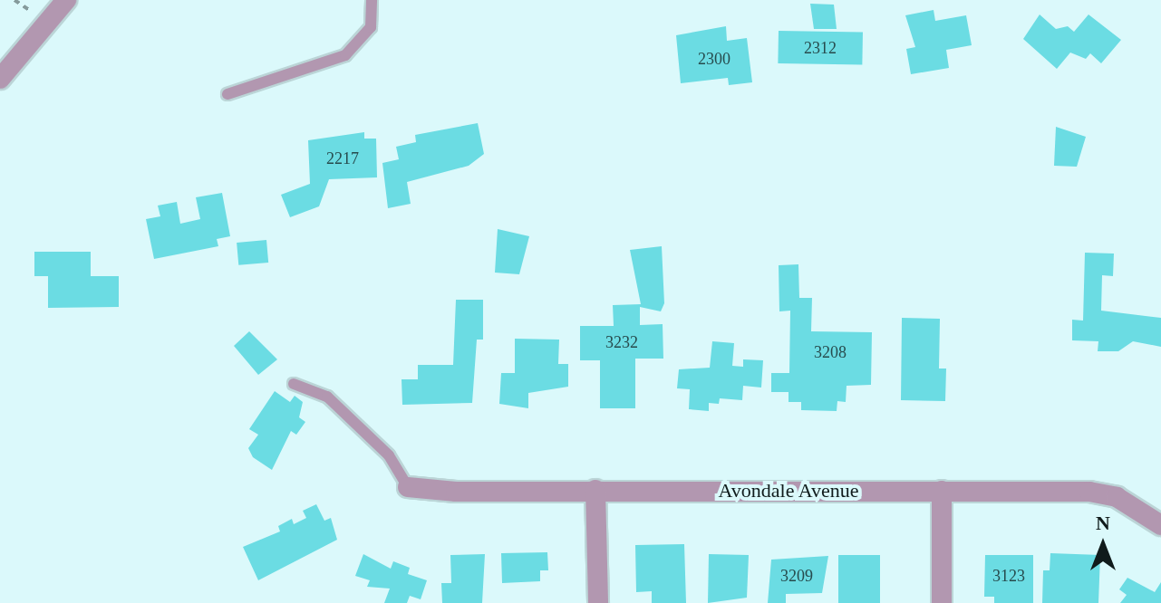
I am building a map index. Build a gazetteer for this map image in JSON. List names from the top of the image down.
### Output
{
  "streets": {
    "street": ["Avondale Avenue"]
  },
  "house_numbers": [
    "2312",
    "2300",
    "2217",
    "3232",
    "3208",
    "3209",
    "3123"
  ],
  "north": "top"
}
